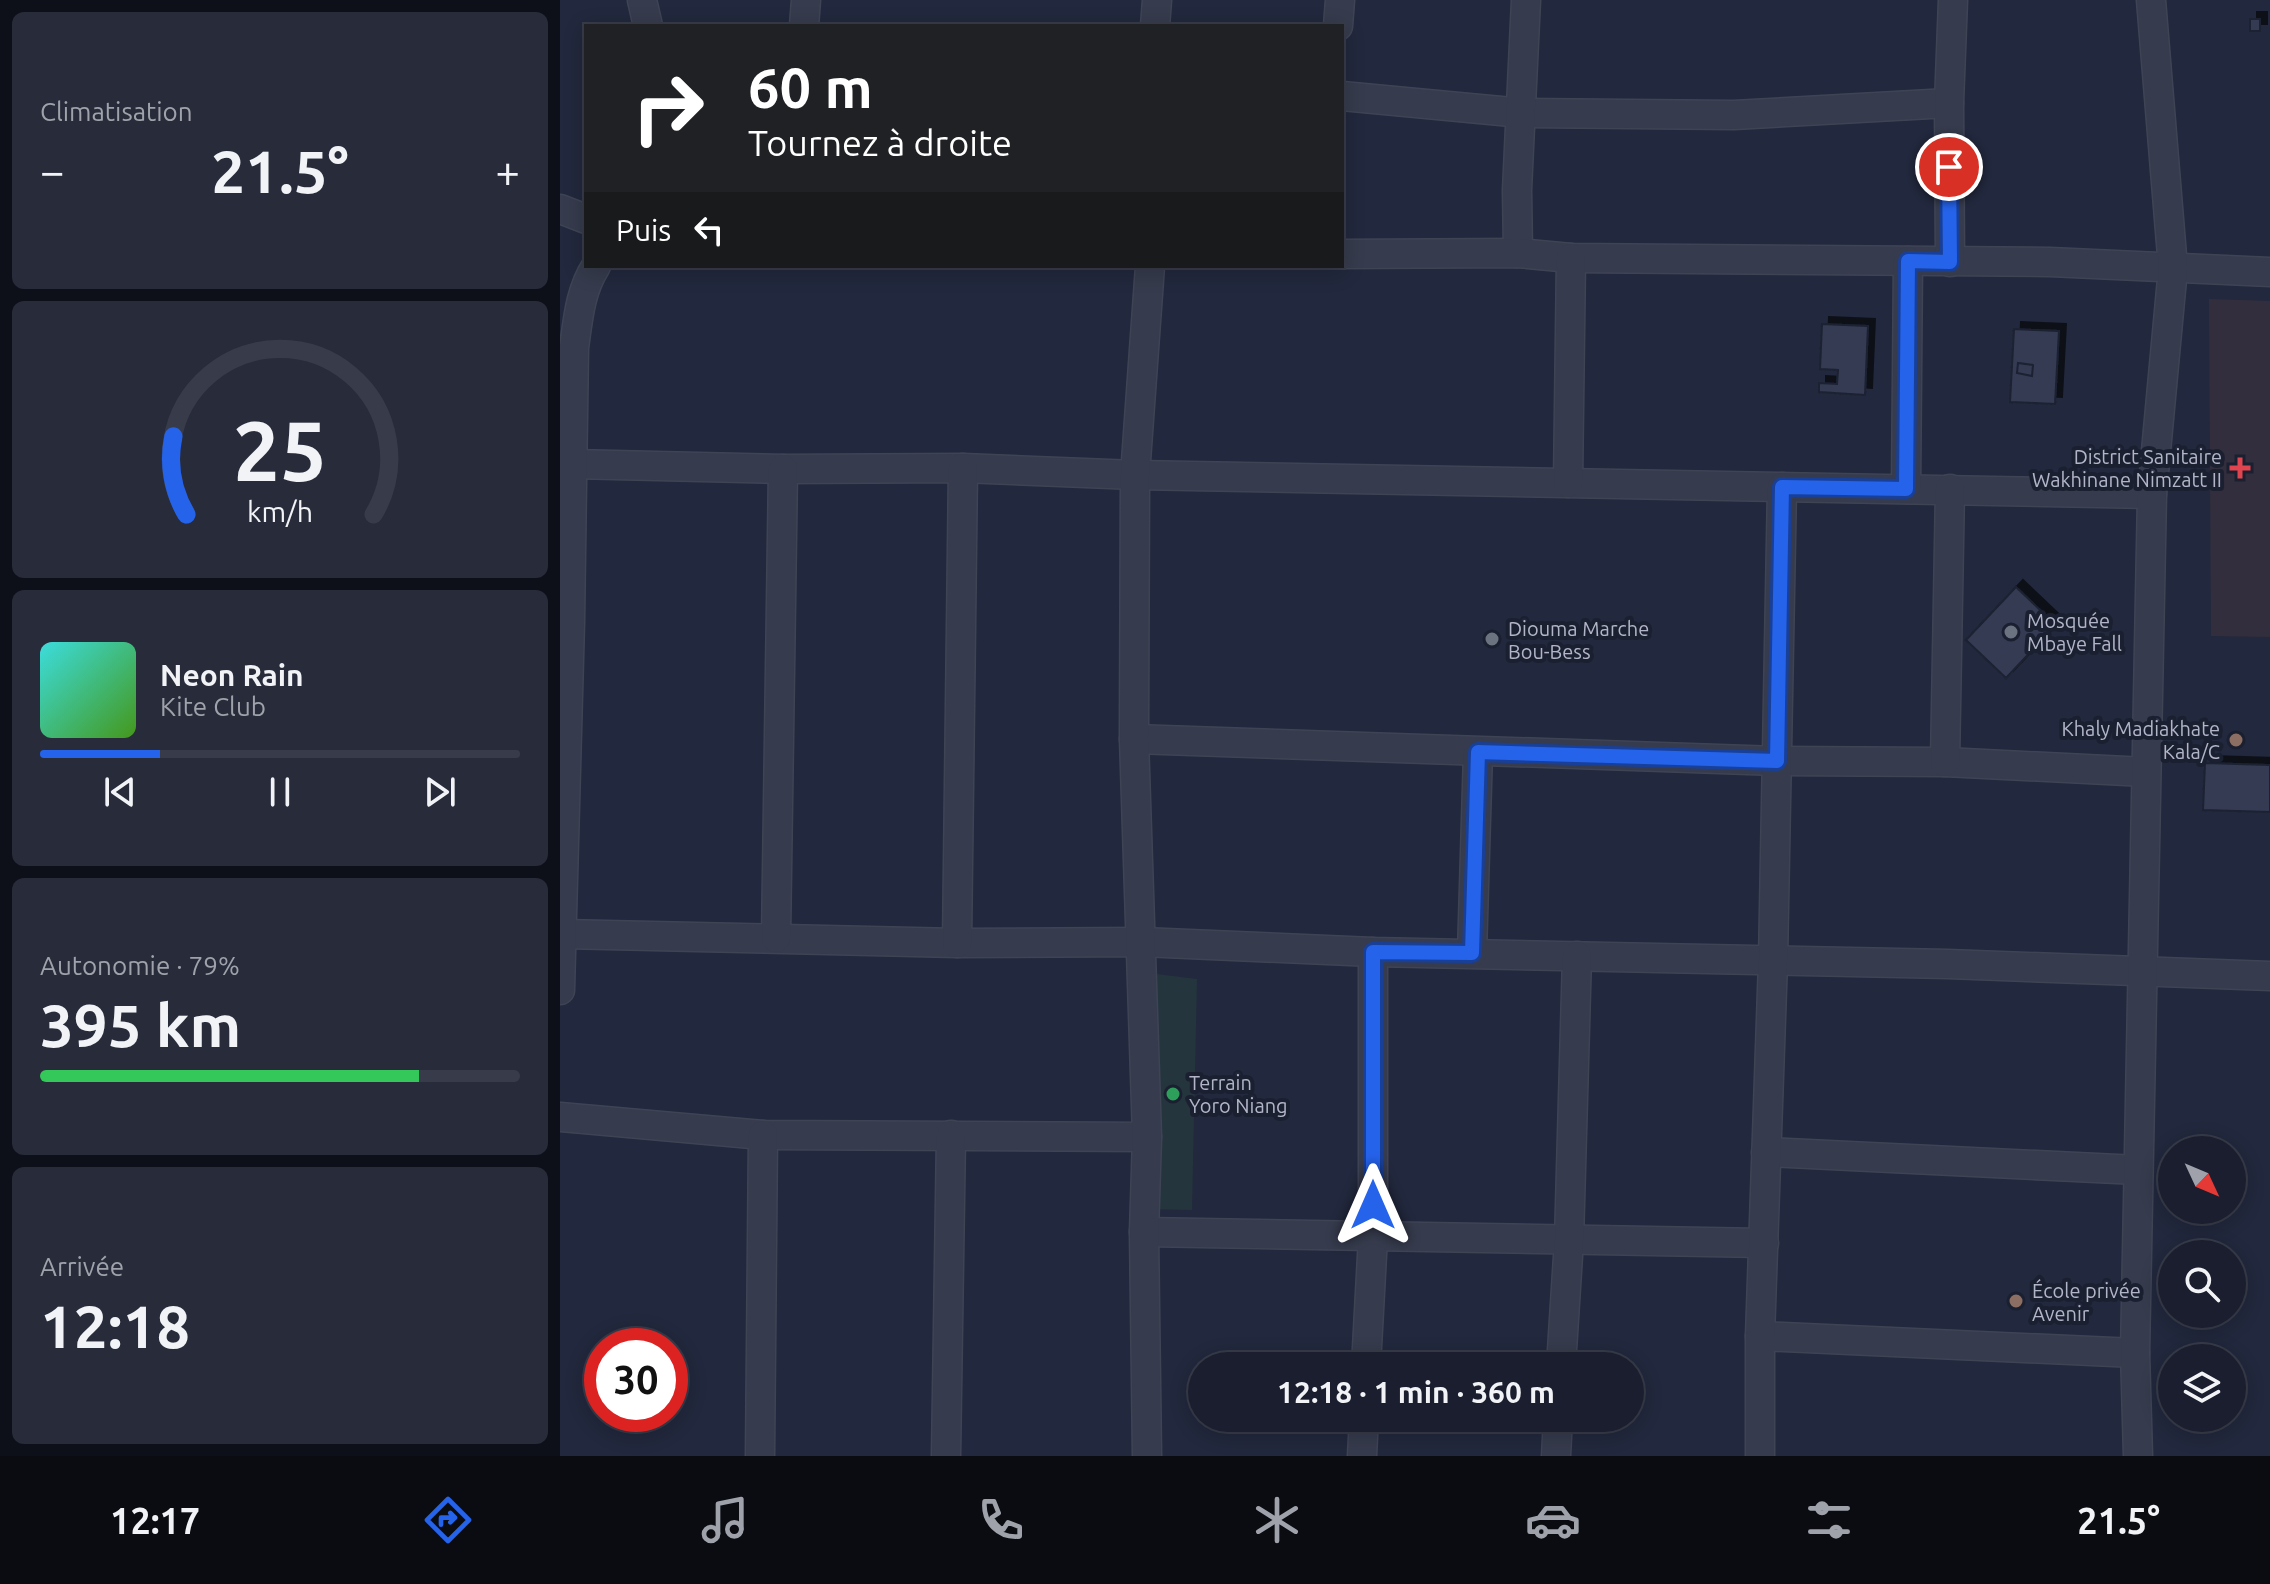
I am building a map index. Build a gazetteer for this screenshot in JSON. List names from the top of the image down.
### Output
{
  "places": {
    "health": ["District Sanitaire Wakhinane Nimzatt II"],
    "other": [
      "Mosquée Mbaye Fall",
      "Diouma Marche Bou-Bess",
      "Khaly Madiakhate Kala/C",
      "Terrain Yoro Niang",
      "École privée Avenir"
    ]
  },
  "north": "bottom right",
  "page": {
    "tile": [
      "Climatisation",
      ["Autonomie · 79%", "395 km"],
      ["Arrivée", "12:18"]
    ],
    "turn": ["60 m", "Tournez à droite"],
    "heat": ["−", "21.5°", "+"],
    "then": "Puis",
    "song": ["Neon Rain", "Kite Club"],
    "limit": "30",
    "trip": "12:18 · 1 min · 360 m",
    "tabs": ["12:17", "21.5°"],
    "gauge": ["25", "km/h"]
  }
}
